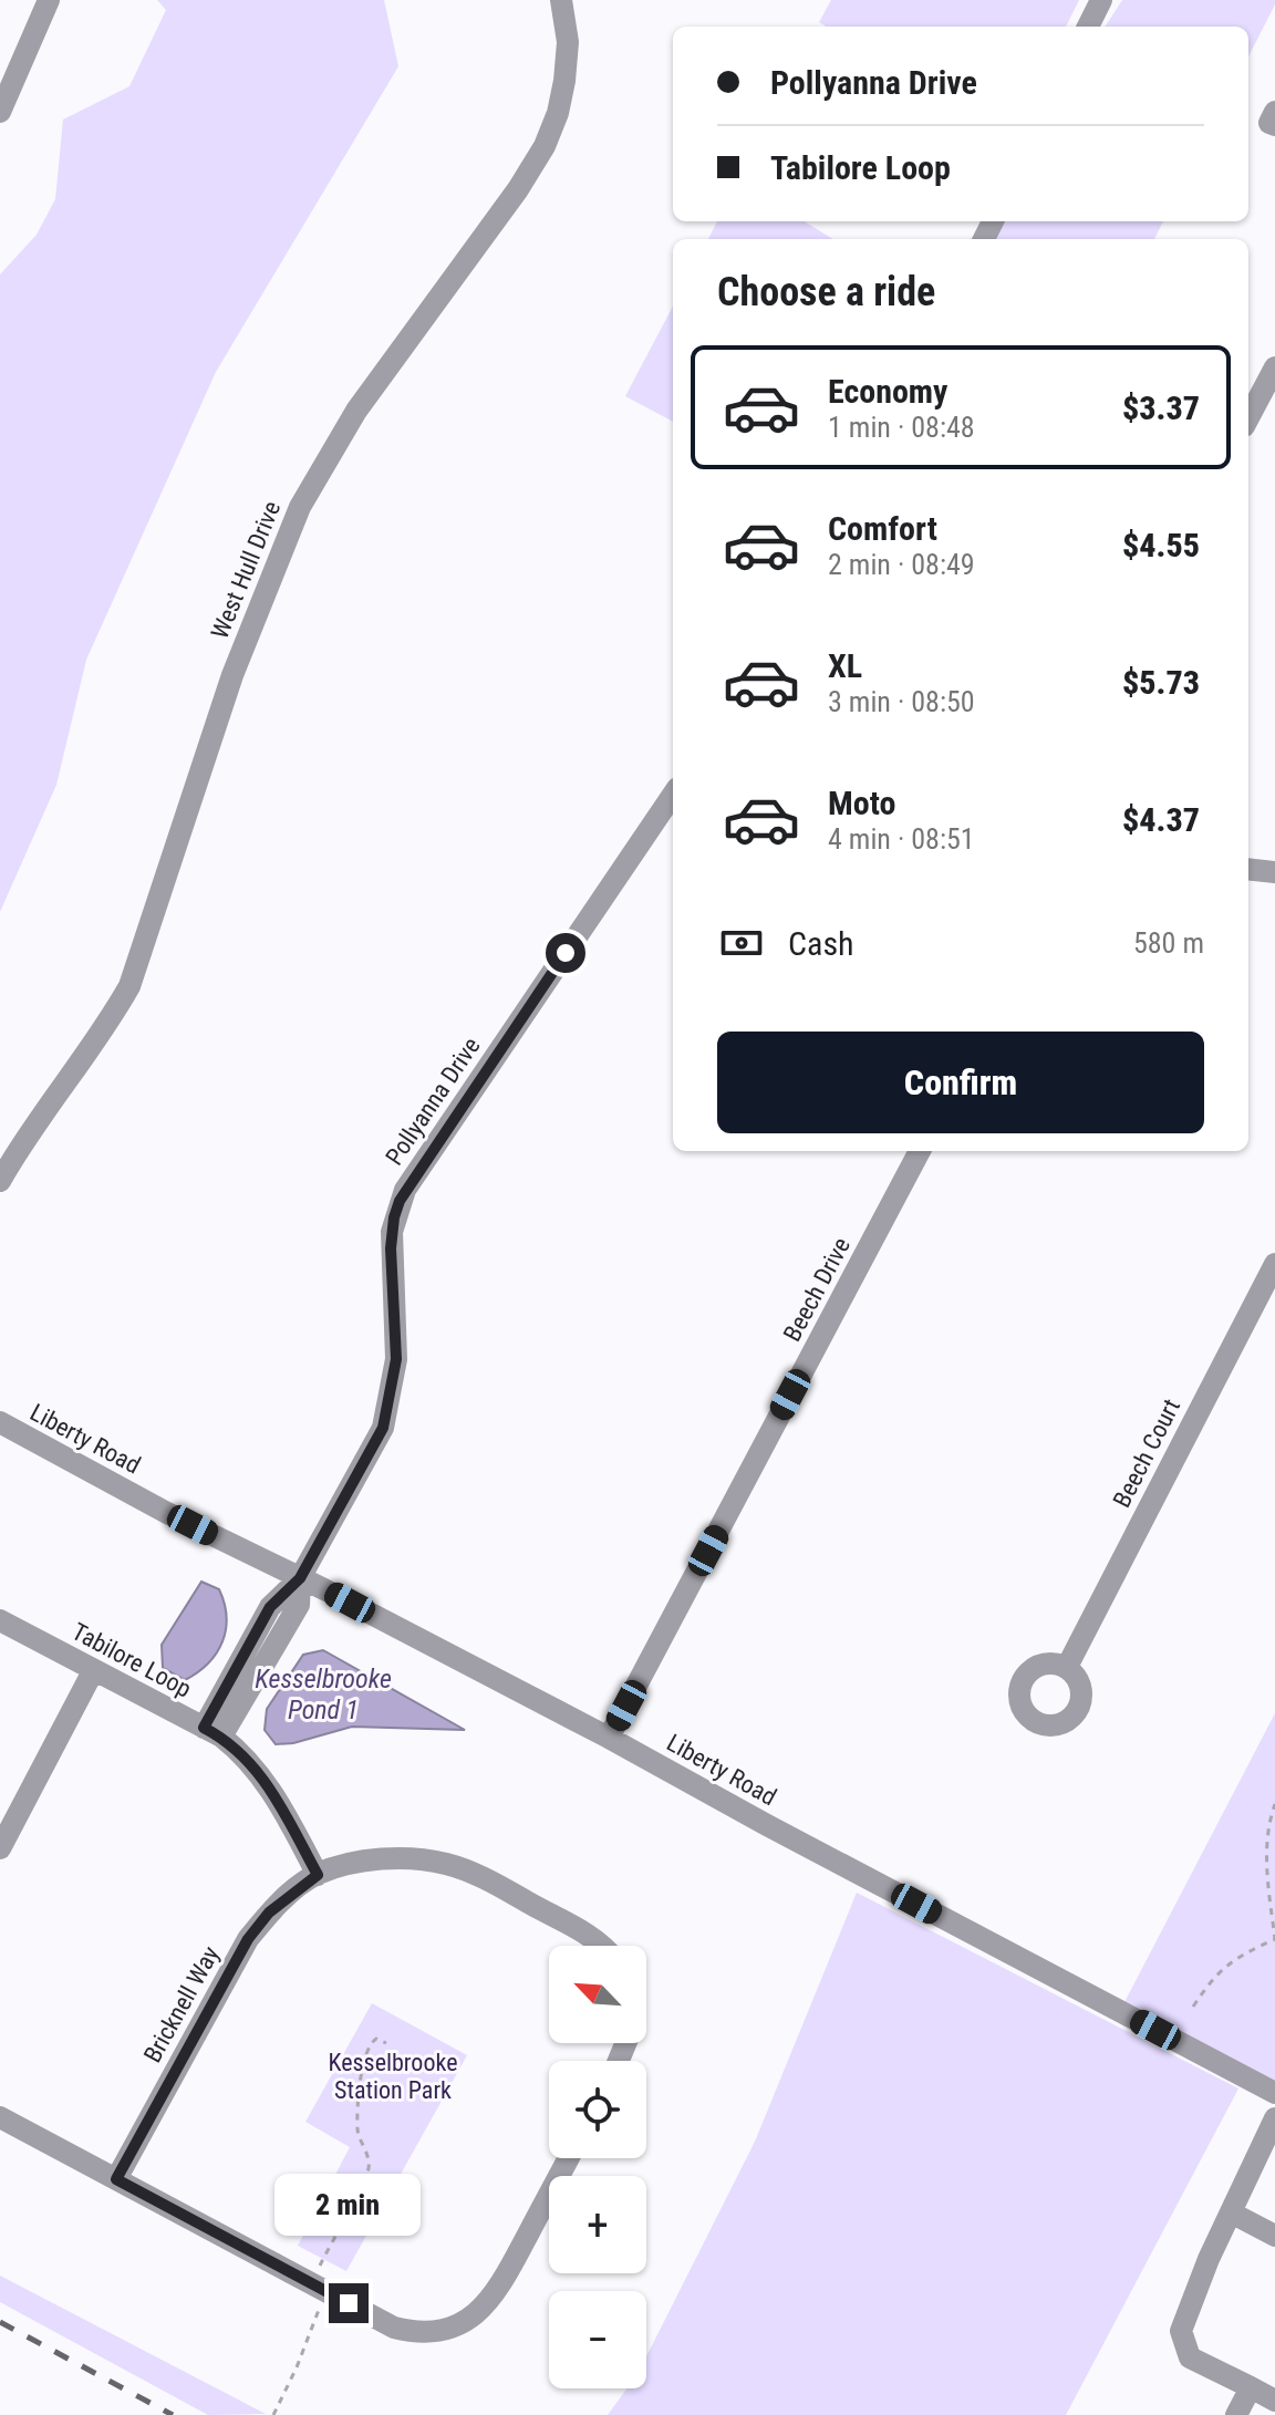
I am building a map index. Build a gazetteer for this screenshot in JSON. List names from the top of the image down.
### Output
{
  "streets": {
    "street": [
      "West Hull Drive",
      "Pollyanna Drive",
      "Beech Drive",
      "Liberty Road",
      "Beech Court",
      "Tabilore Loop",
      "Bricknell Way"
    ]
  },
  "crossings": [
    ["Pollyanna Drive", "Liberty Road"],
    ["Pollyanna Drive", "Tabilore Loop"],
    ["Beech Drive", "Liberty Road"],
    ["Tabilore Loop", "Bricknell Way"]
  ],
  "water": ["Kesselbrooke Pond 1"],
  "parks": ["Kesselbrooke Station Park"],
  "north": "top left",
  "page": {
    "banner": ["Pollyanna Drive", "Tabilore Loop"],
    "heading": "Choose a ride",
    "list": [
      {
        "name": "Economy",
        "note": "1 min · 08:48",
        "value": "$3.37"
      },
      {
        "name": "Comfort",
        "note": "2 min · 08:49",
        "value": "$4.55"
      },
      {
        "name": "XL",
        "note": "3 min · 08:50",
        "value": "$5.73"
      },
      {
        "name": "Moto",
        "note": "4 min · 08:51",
        "value": "$4.37"
      }
    ],
    "pay": ["Cash", "580 m"],
    "buttons": "Confirm",
    "map_buttons": ["+", "−"],
    "bubble": "2 min"
  }
}
